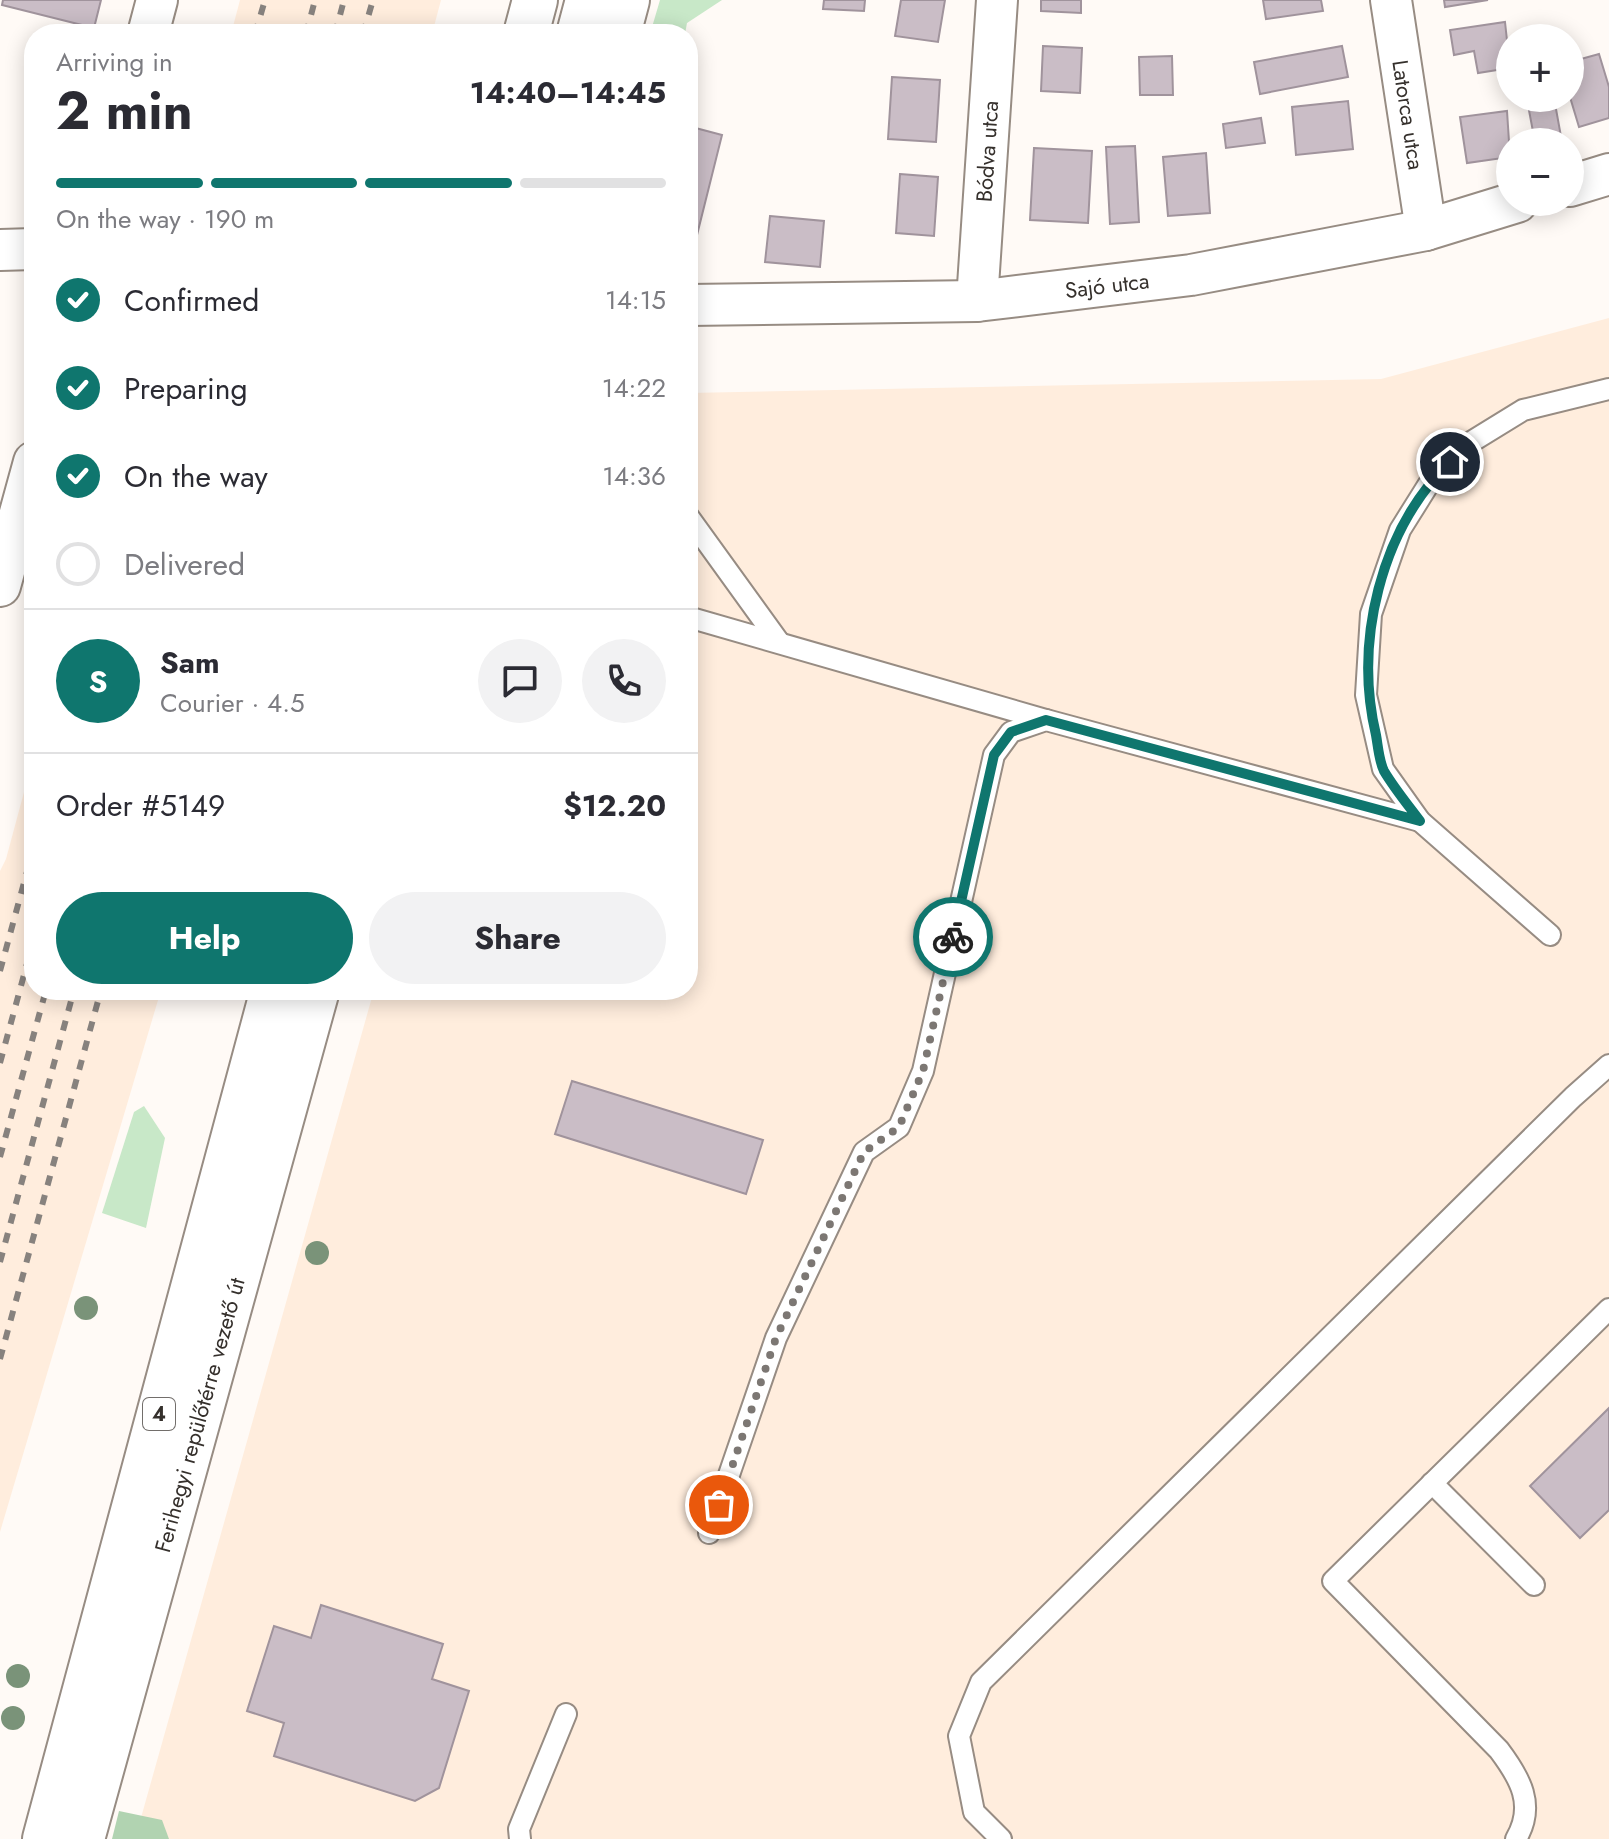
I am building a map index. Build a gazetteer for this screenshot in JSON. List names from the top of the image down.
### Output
{
  "streets": {
    "main road": ["4", "Ferihegyi repülőtérre vezető út"],
    "street": ["Latorca utca", "Bódva utca", "Sajó utca"]
  },
  "crossings": [
    ["Latorca utca", "Sajó utca"],
    ["Bódva utca", "Sajó utca"]
  ],
  "page": {
    "map_buttons": ["+", "−"],
    "heading": ["2 min", "Arriving in", "14:40–14:45"],
    "panel": [
      "Sam",
      "Courier · 4.5",
      "Order #5149",
      "$12.20"
    ],
    "bar": "On the way · 190 m",
    "list": [
      ["Confirmed", "14:15"],
      ["Preparing", "14:22"],
      ["On the way", "14:36"],
      "Delivered"
    ],
    "round": "S",
    "buttons": ["Help", "Share"]
  }
}
